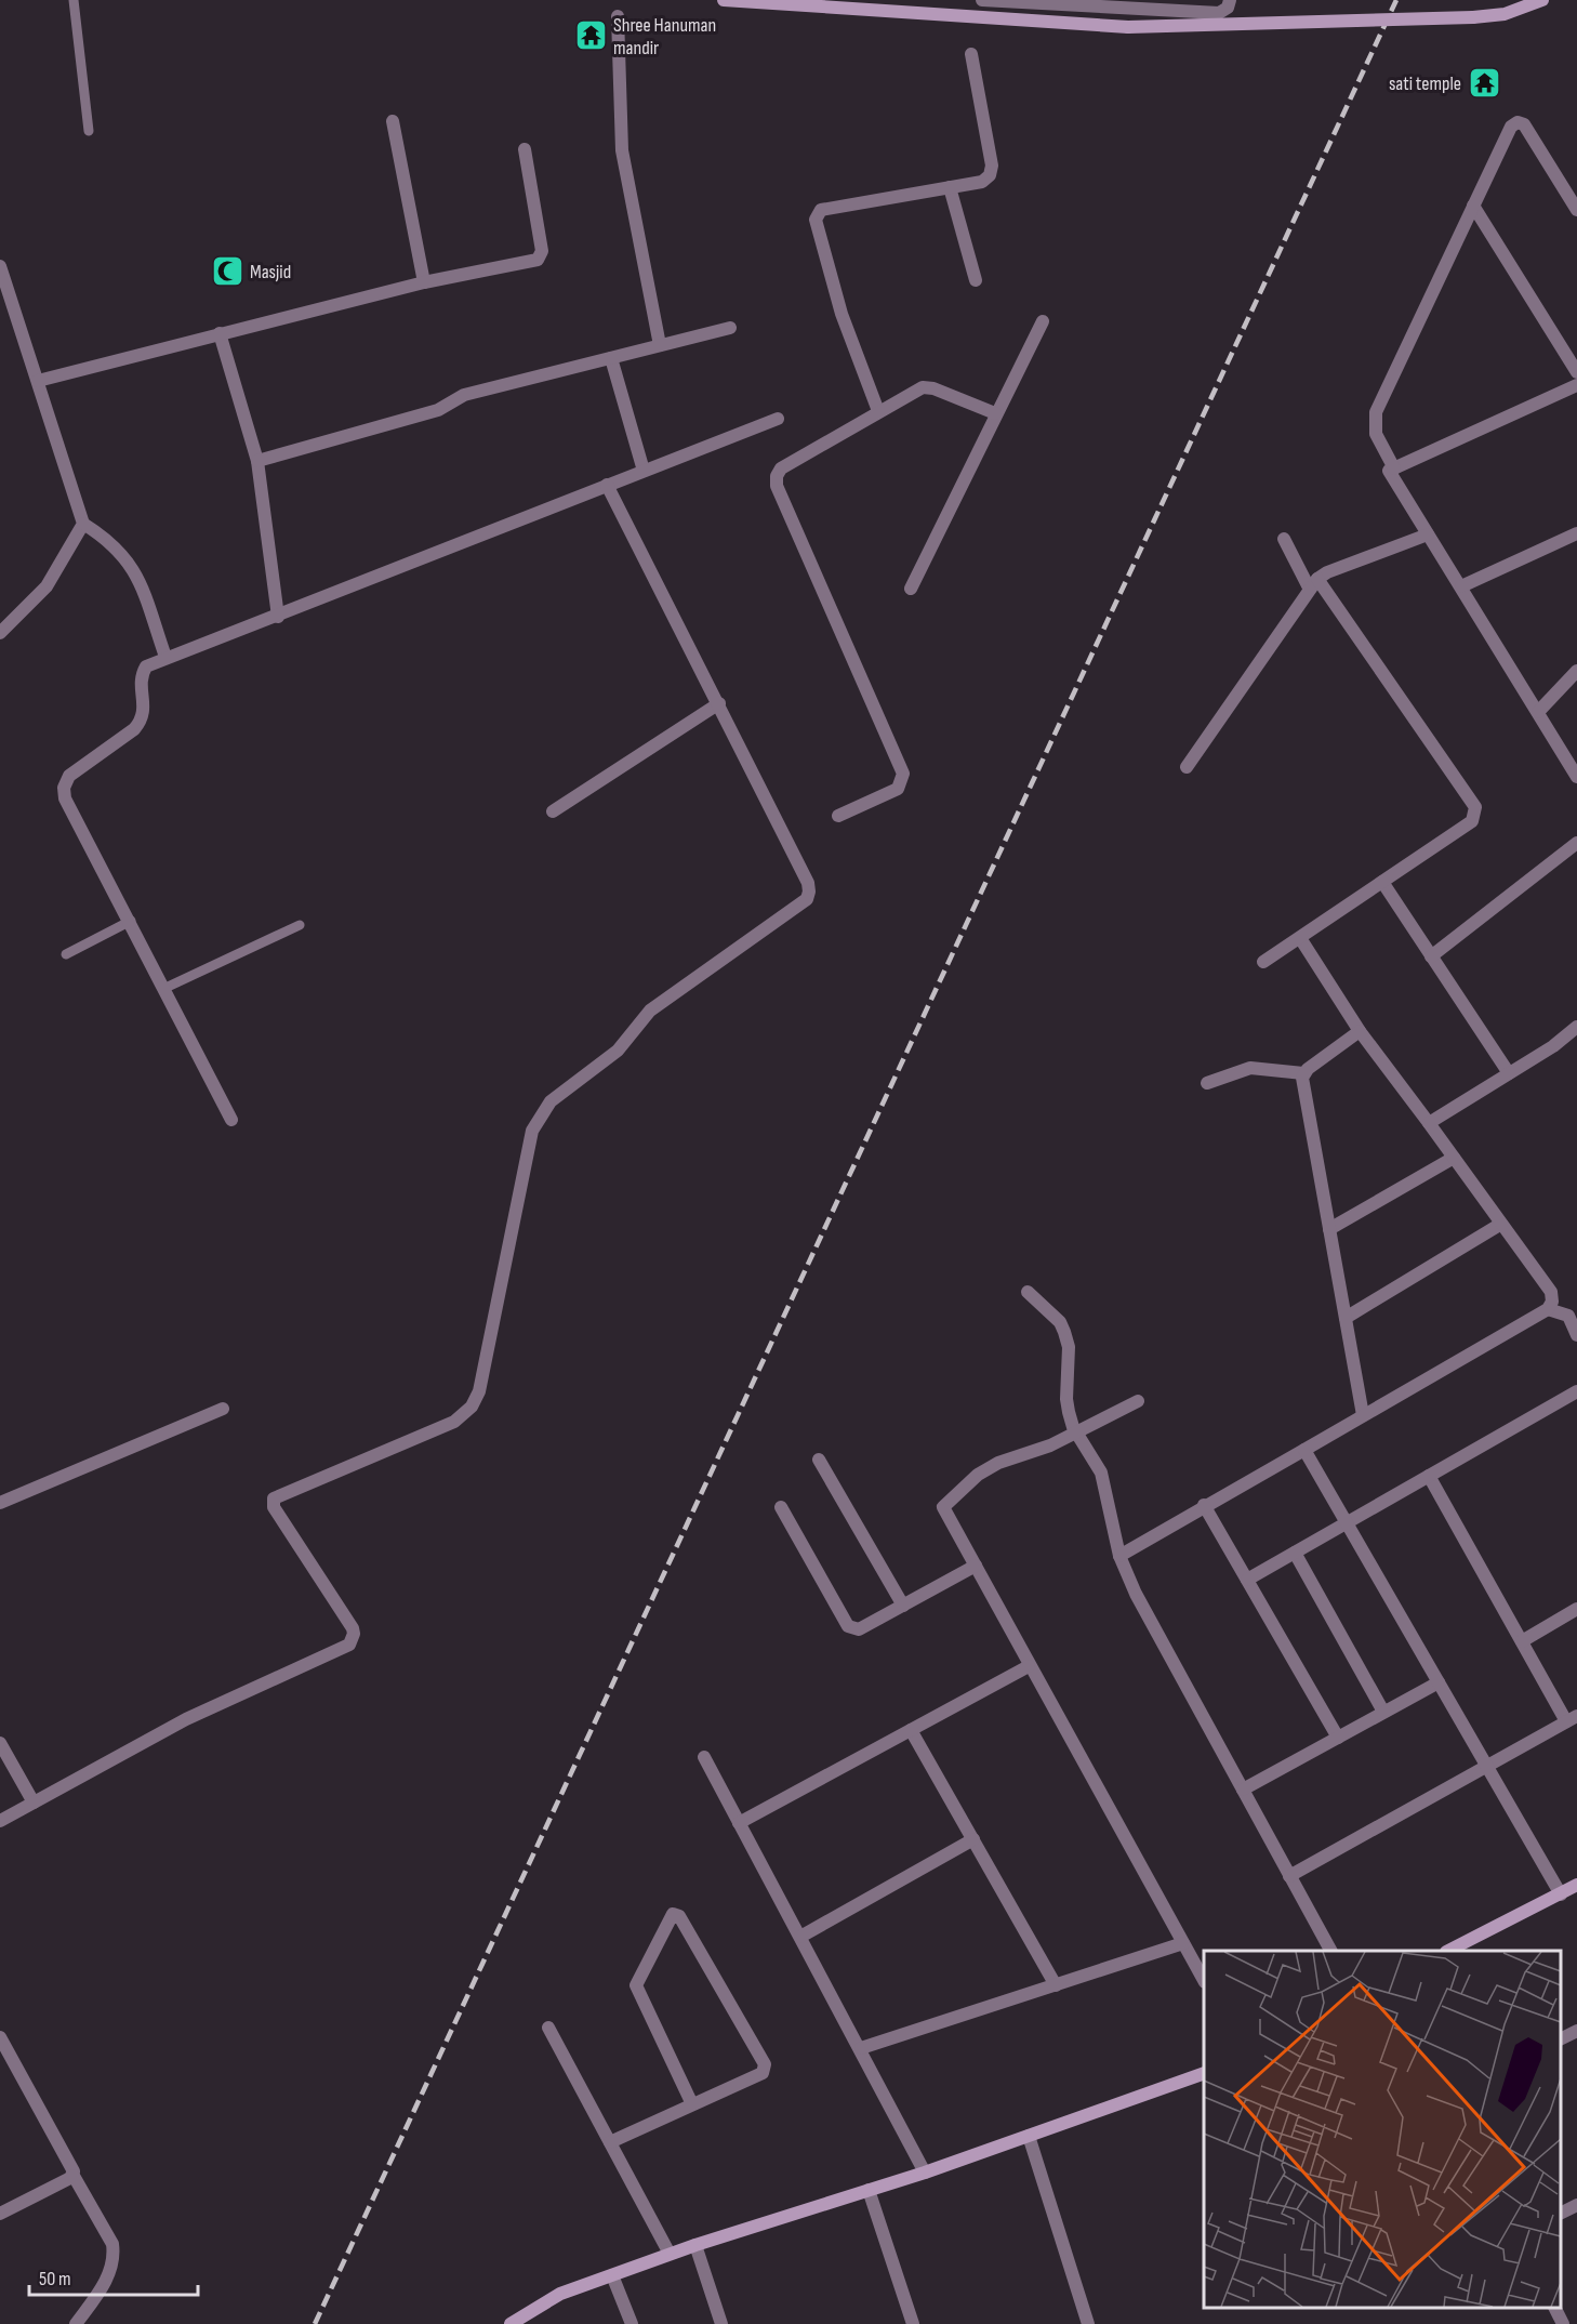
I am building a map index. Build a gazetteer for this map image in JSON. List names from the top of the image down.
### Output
{
  "places": {
    "temple": ["Shree Hanuman mandir", "sati temple"],
    "mosque": ["Masjid"]
  },
  "scale_bar": "50 m"
}
